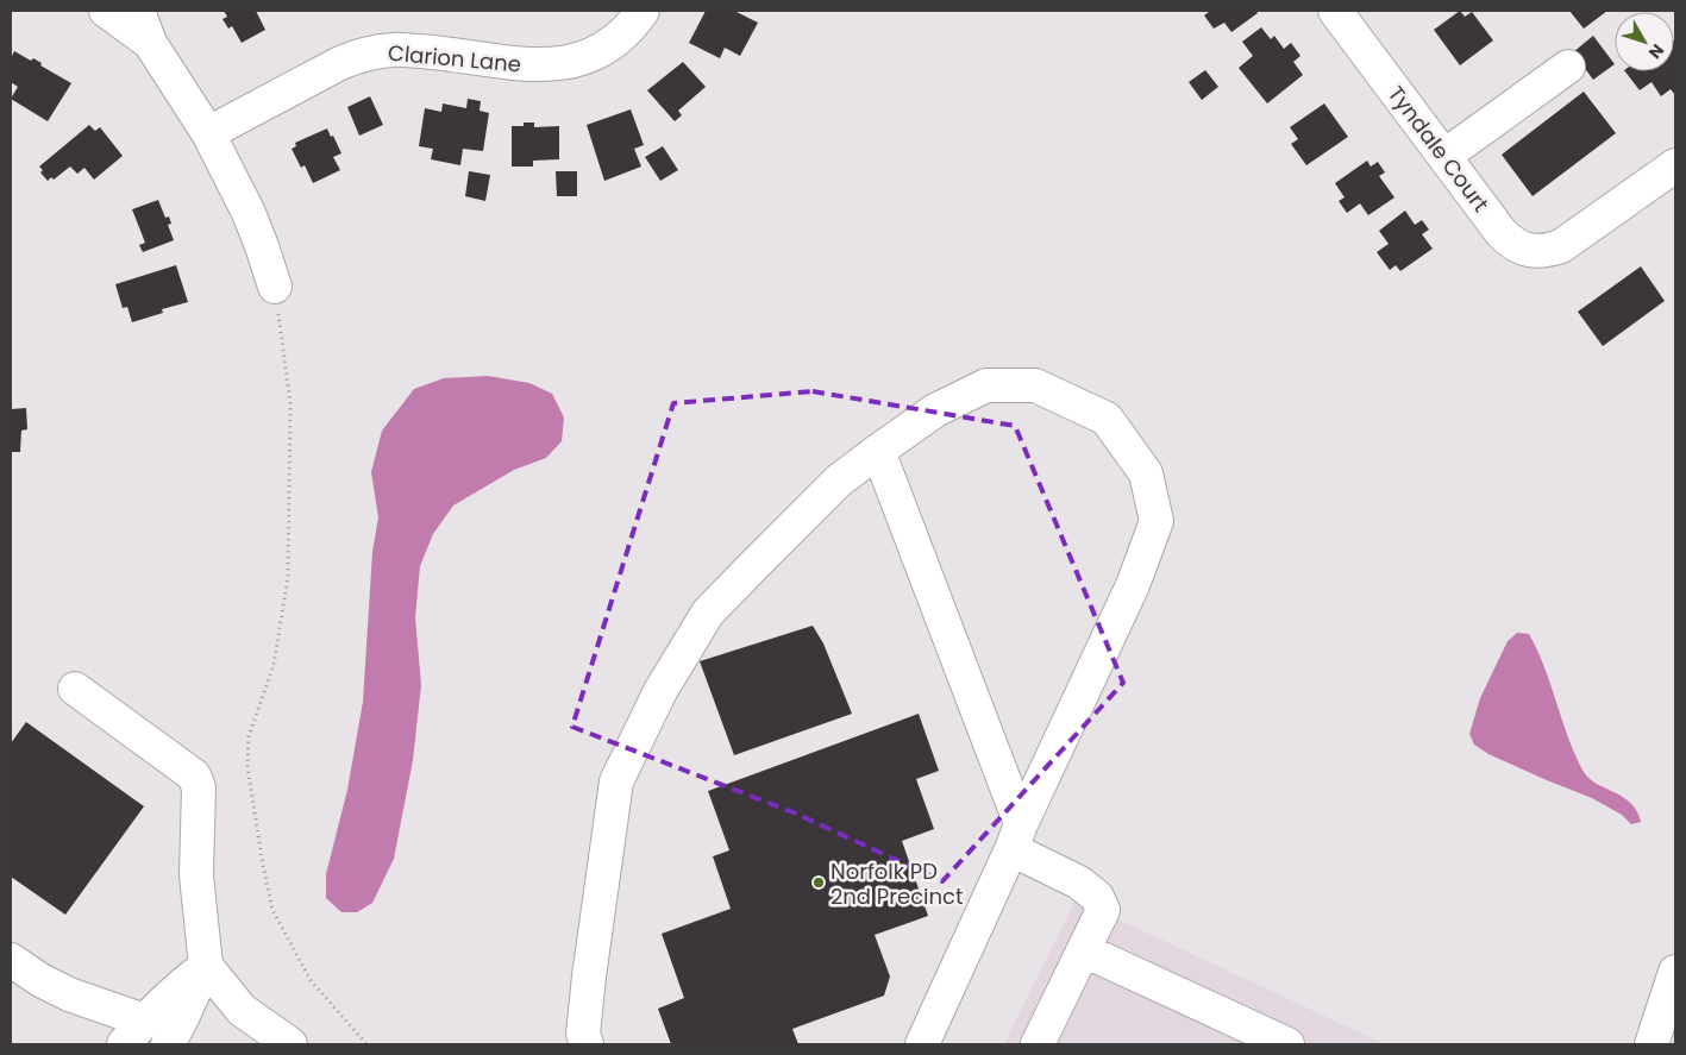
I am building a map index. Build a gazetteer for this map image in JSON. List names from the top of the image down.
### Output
{
  "streets": {
    "street": ["Clarion Lane", "Tyndale Court"]
  },
  "places": ["Norfolk PD 2nd Precinct"],
  "north": "bottom right"
}
